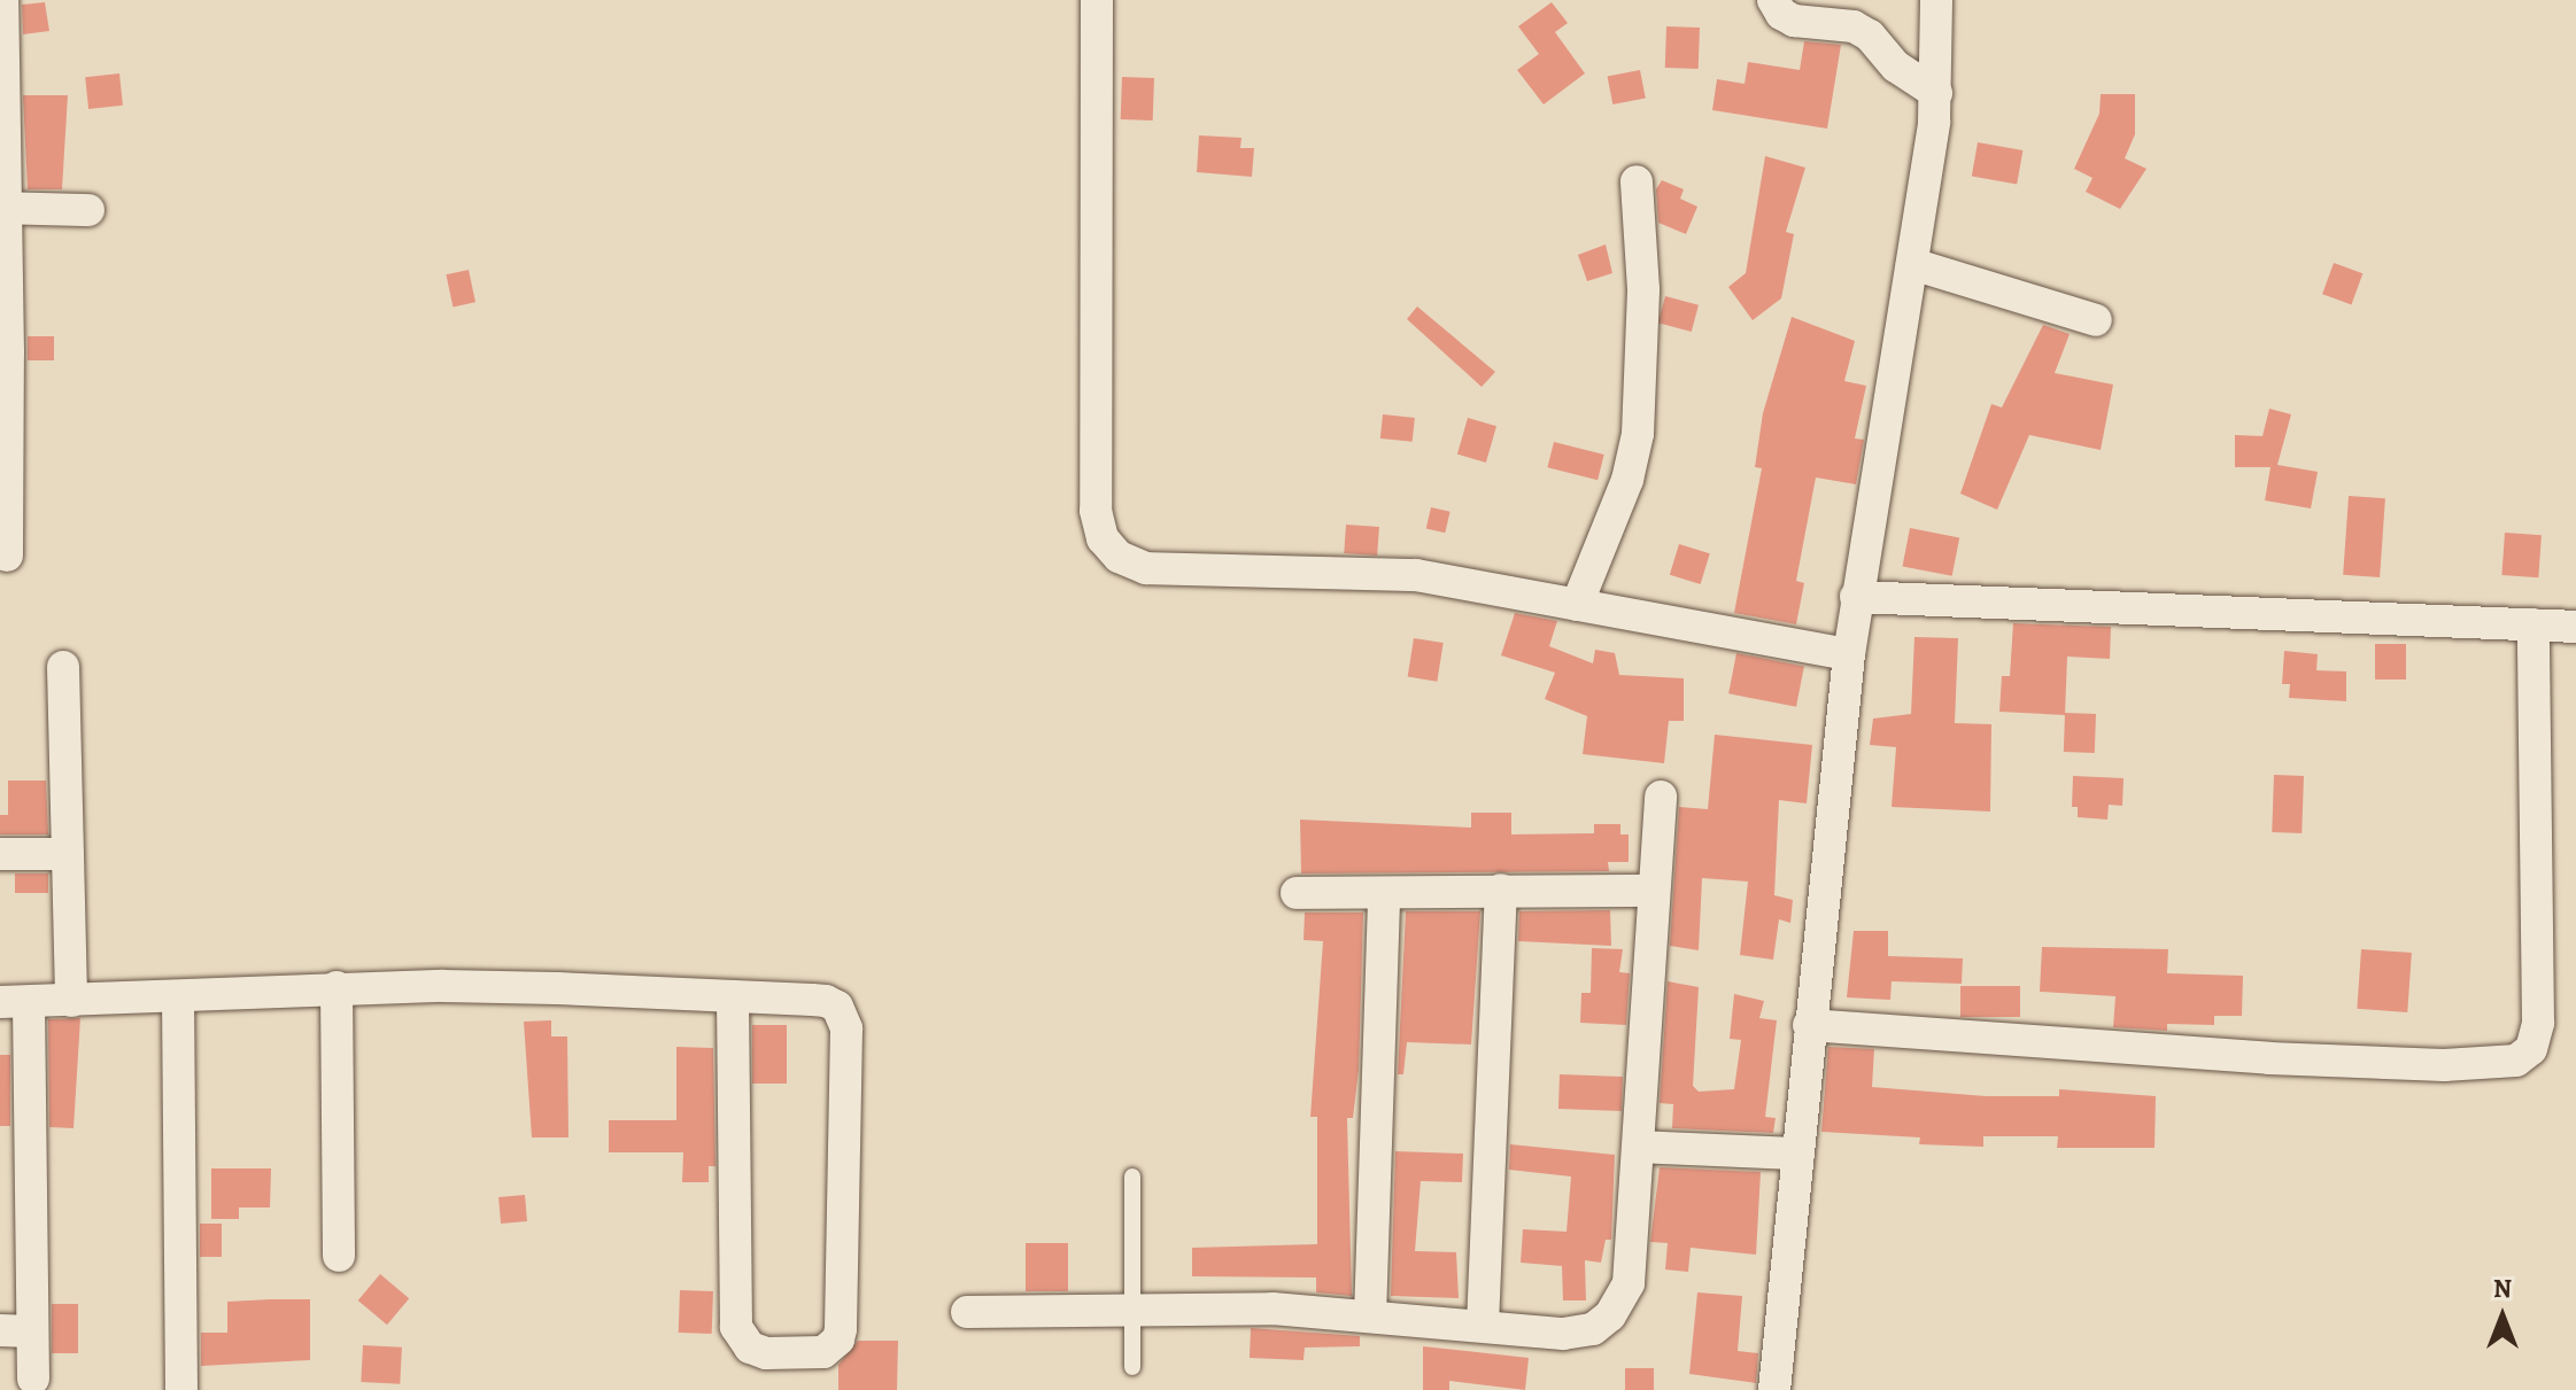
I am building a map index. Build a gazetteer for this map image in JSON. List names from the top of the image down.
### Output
{
  "north": "top"
}
